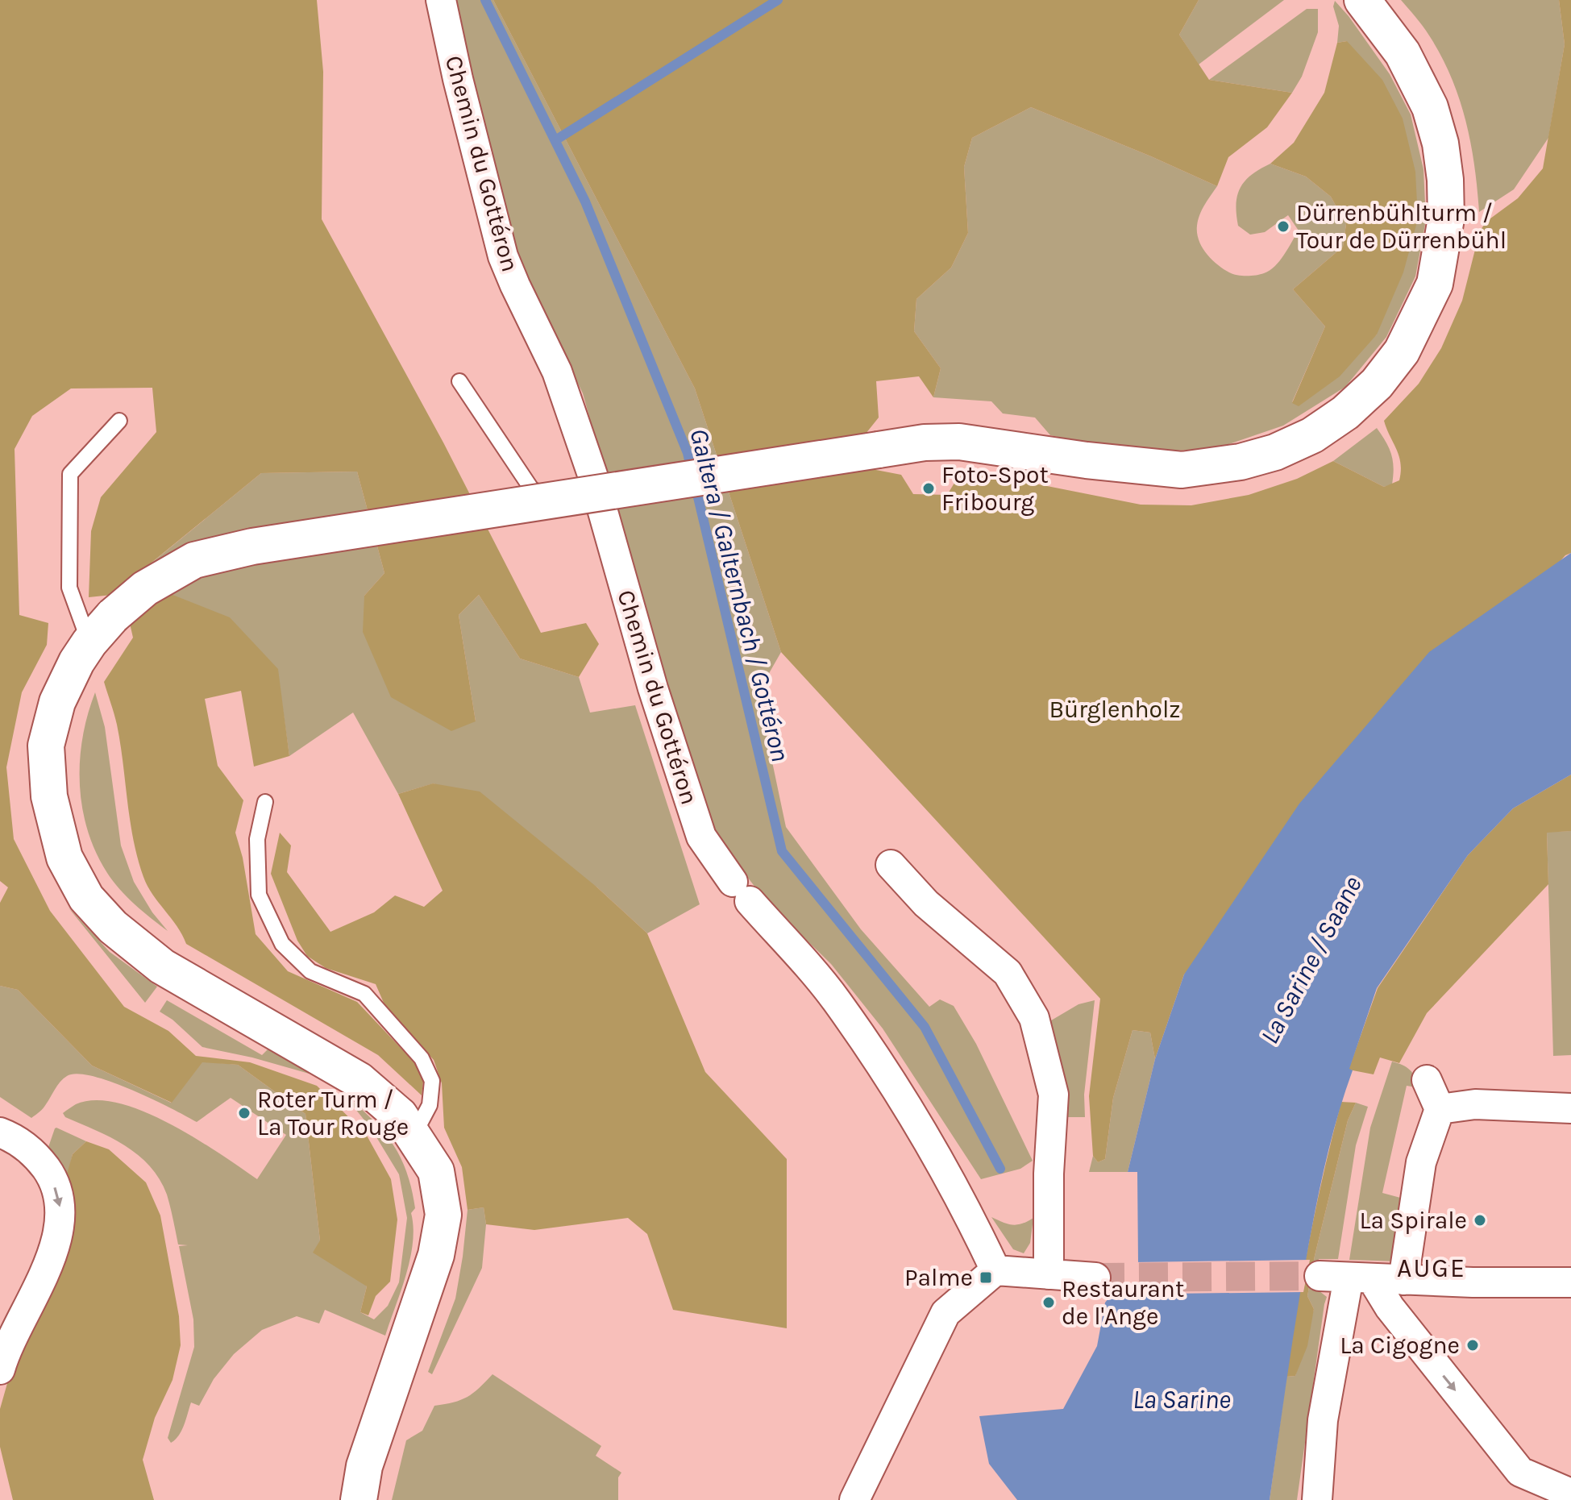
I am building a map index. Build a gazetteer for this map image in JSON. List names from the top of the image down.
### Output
{
  "streets": {
    "street": ["Chemin du Gottéron"]
  },
  "districts": ["AUGE"],
  "water": ["Galtera / Galternbach / Gottéron", "La Sarine / Saane", "La Sarine"],
  "parks": ["Bürglenholz"],
  "places": {
    "other": [
      "Dürrenbühlturm / Tour de Dürrenbühl",
      "Foto-Spot Fribourg",
      "Roter Turm / La Tour Rouge",
      "La Spirale",
      "Restaurant de l'Ange",
      "La Cigogne"
    ],
    "transit": ["Palme"]
  }
}
